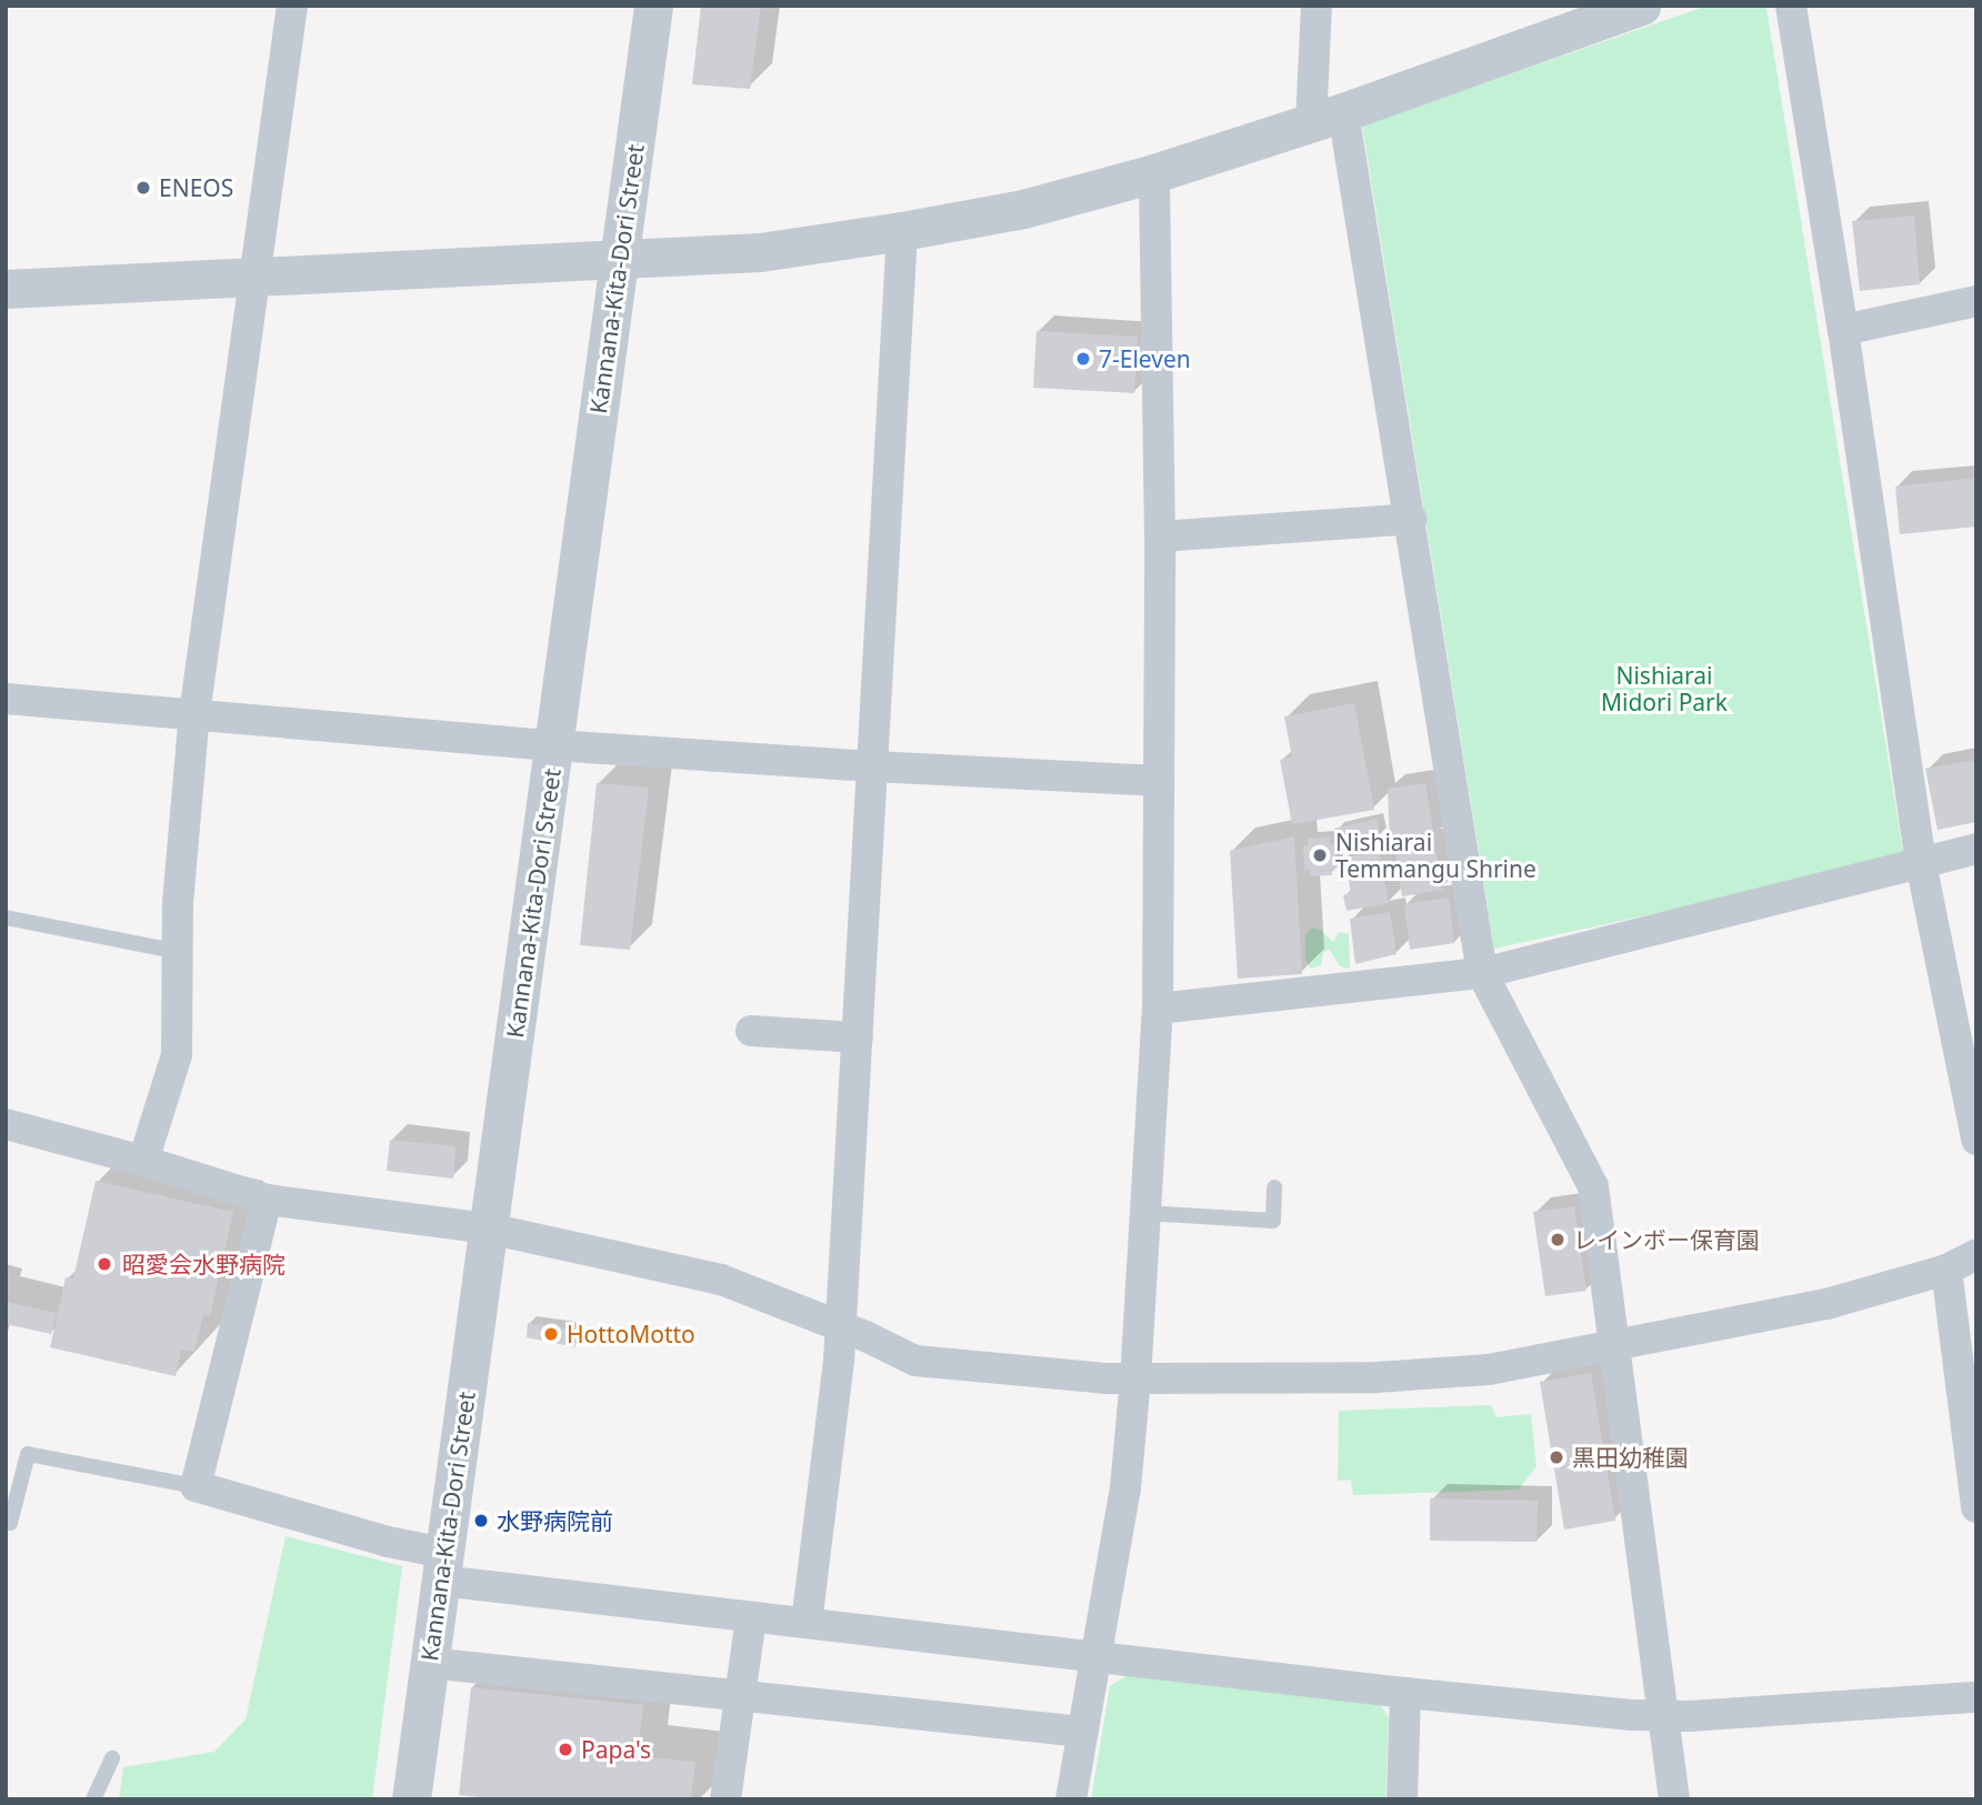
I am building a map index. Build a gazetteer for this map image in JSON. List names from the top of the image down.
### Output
{
  "streets": {
    "street": ["Kannana-Kita-Dori Street"]
  },
  "parks": ["Nishiarai Midori Park"],
  "places": [
    "ENEOS",
    "7-Eleven",
    "Nishiarai Temmangu Shrine",
    "レインボー保育園",
    "昭愛会水野病院",
    "HottoMotto",
    "黒田幼稚園",
    "水野病院前",
    "Papa's"
  ]
}
